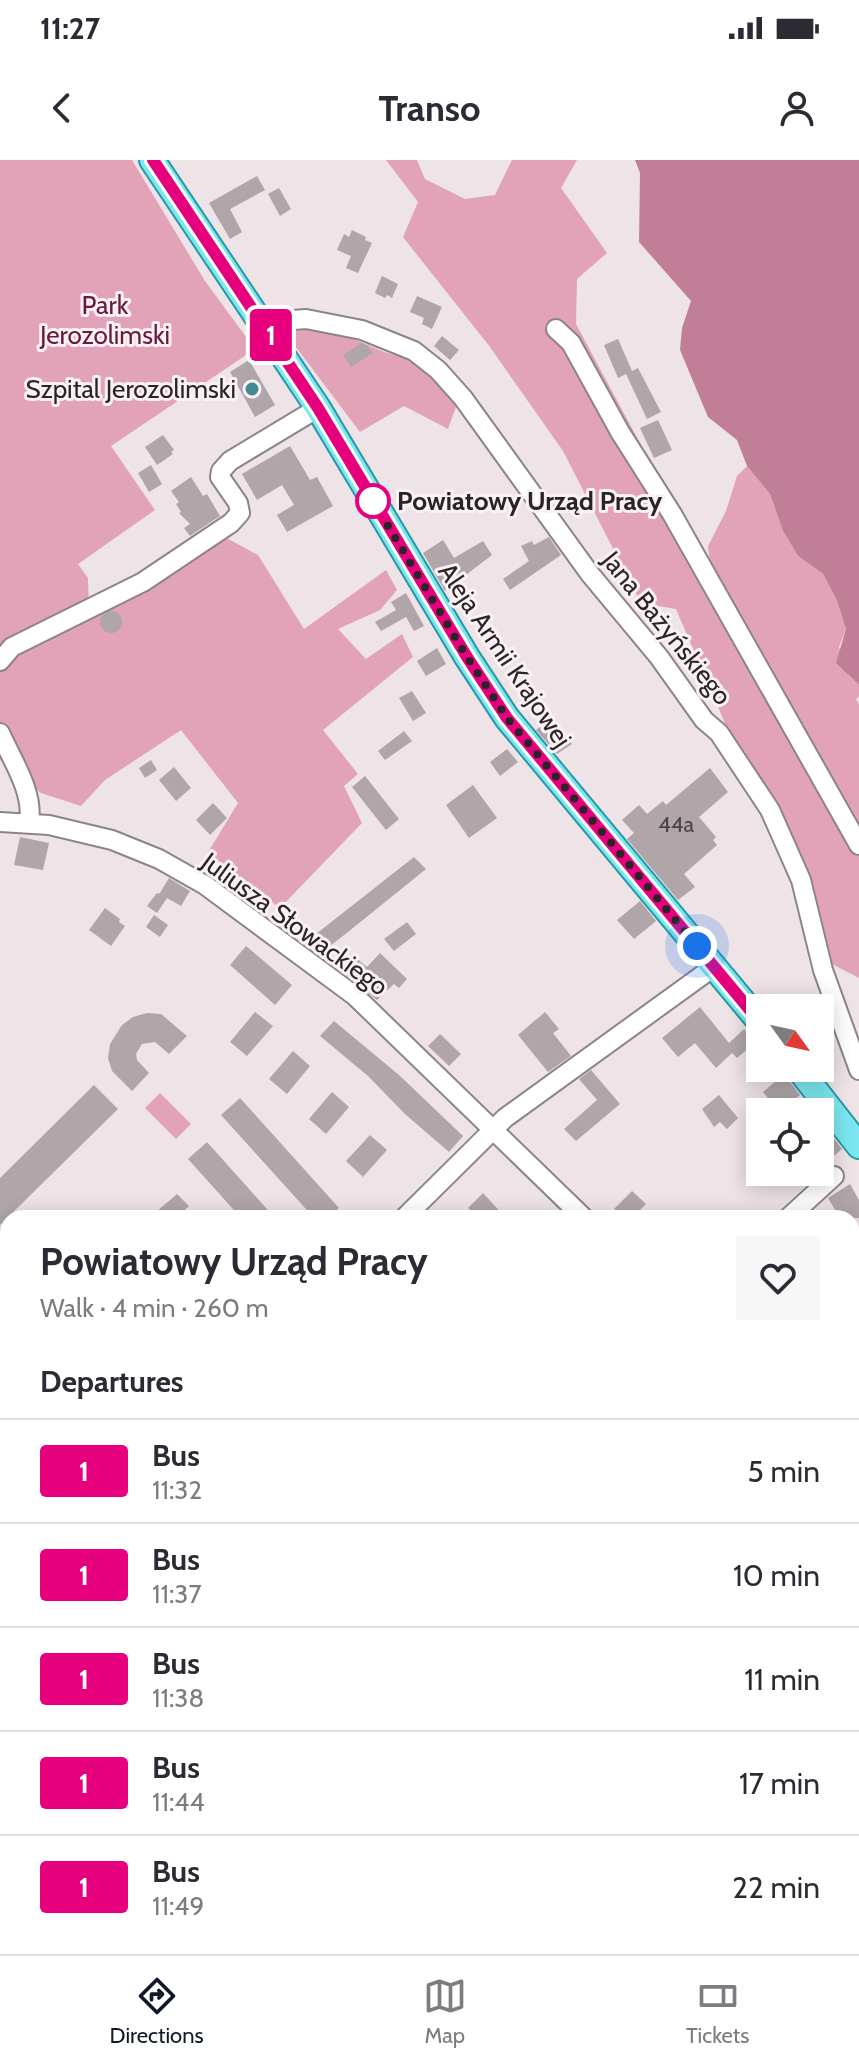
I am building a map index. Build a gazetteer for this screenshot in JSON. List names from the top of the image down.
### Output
{
  "streets": {
    "main road": ["Aleja Armii Krajowej"],
    "street": ["Jana Bażyńskiego", "Juliusza Słowackiego"]
  },
  "crossings": [
    ["Jana Bażyńskiego", "Aleja Armii Krajowej"]
  ],
  "parks": ["Park Jerozolimski"],
  "places": ["Szpital Jerozolimski", "Powiatowy Urząd Pracy"],
  "lines": ["bus line 1"],
  "house_numbers": ["44a"],
  "north": "bottom right",
  "page": {
    "status": "11:27",
    "header": "Transo",
    "on_map": "1",
    "heading": [
      ["Powiatowy Urząd Pracy", "Walk · 4 min · 260 m"],
      "Departures"
    ],
    "list": [
      {
        "mark": "1",
        "name": "Bus",
        "note": "11:32",
        "value": "5 min"
      },
      {
        "mark": "1",
        "name": "Bus",
        "note": "11:37",
        "value": "10 min"
      },
      {
        "mark": "1",
        "name": "Bus",
        "note": "11:38",
        "value": "11 min"
      },
      {
        "mark": "1",
        "name": "Bus",
        "note": "11:44",
        "value": "17 min"
      },
      {
        "mark": "1",
        "name": "Bus",
        "note": "11:49",
        "value": "22 min"
      }
    ],
    "tabs": ["Directions", "Map", "Tickets"]
  }
}
